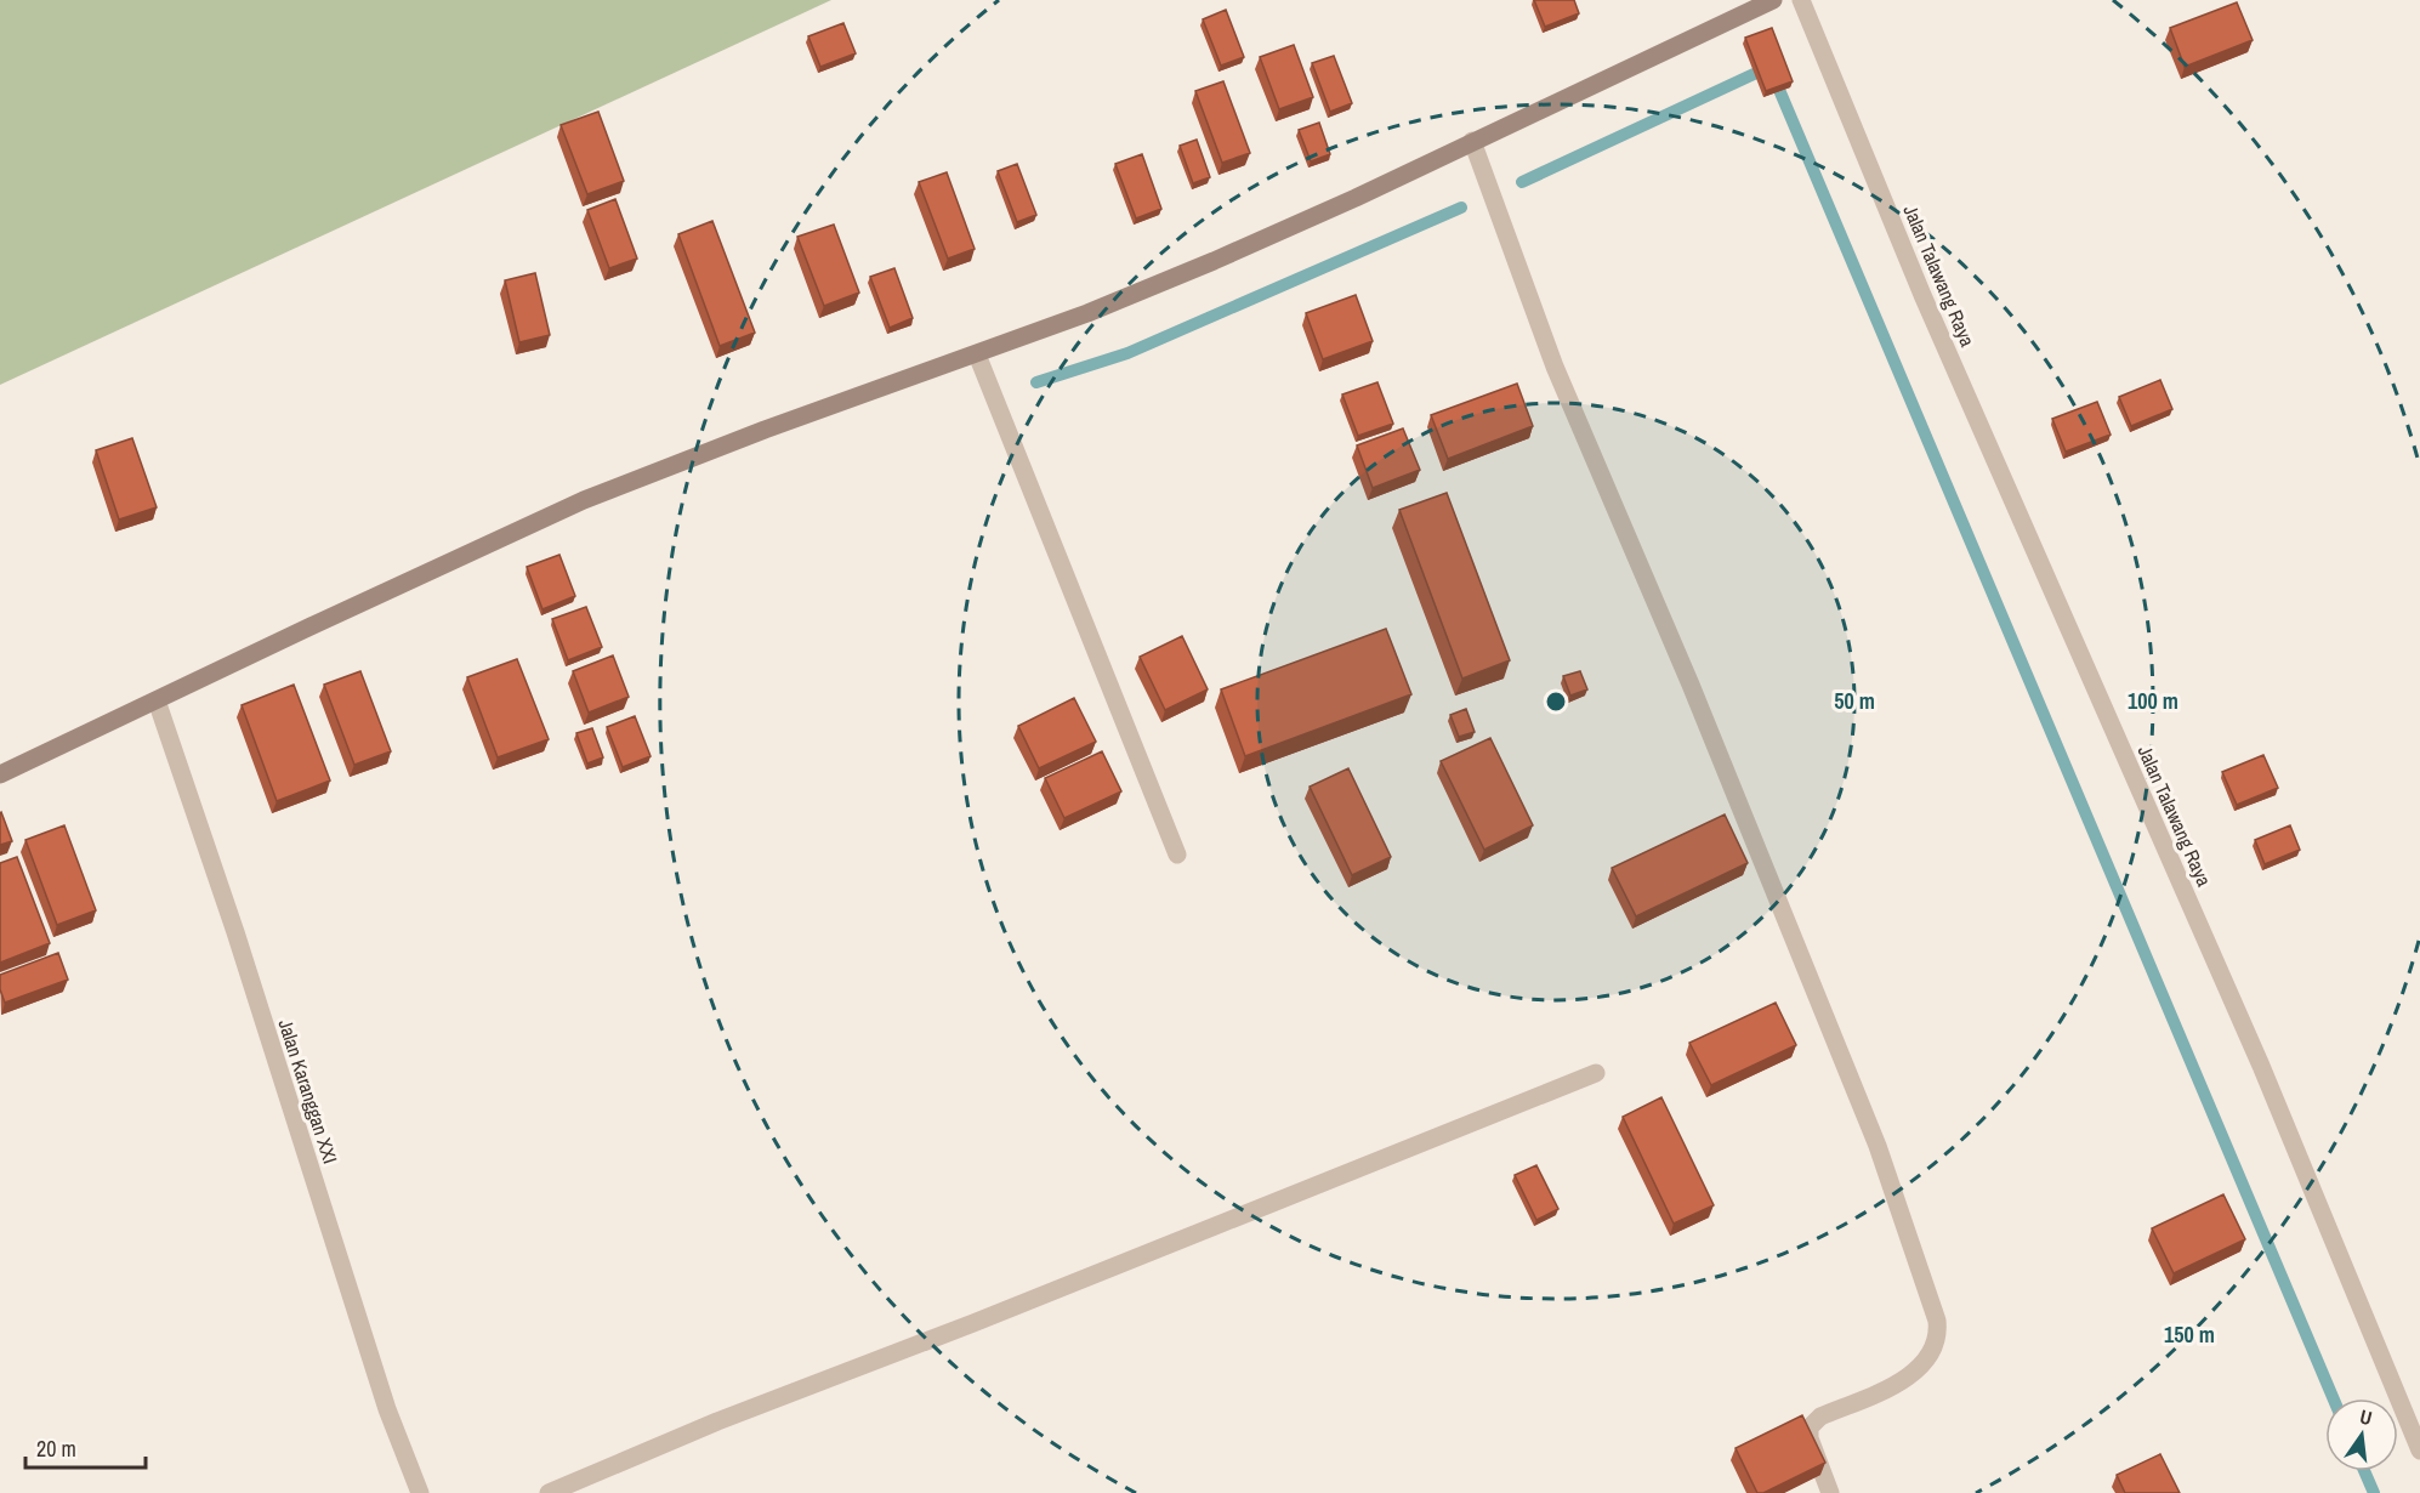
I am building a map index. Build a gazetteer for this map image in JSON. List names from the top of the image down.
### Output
{
  "streets": {
    "street": ["Jalan Talawang Raya", "Jalan Karanggan XXI"]
  },
  "scale_bar": "20 m",
  "north": "top",
  "rings": ["50 m", "100 m", "150 m"]
}
